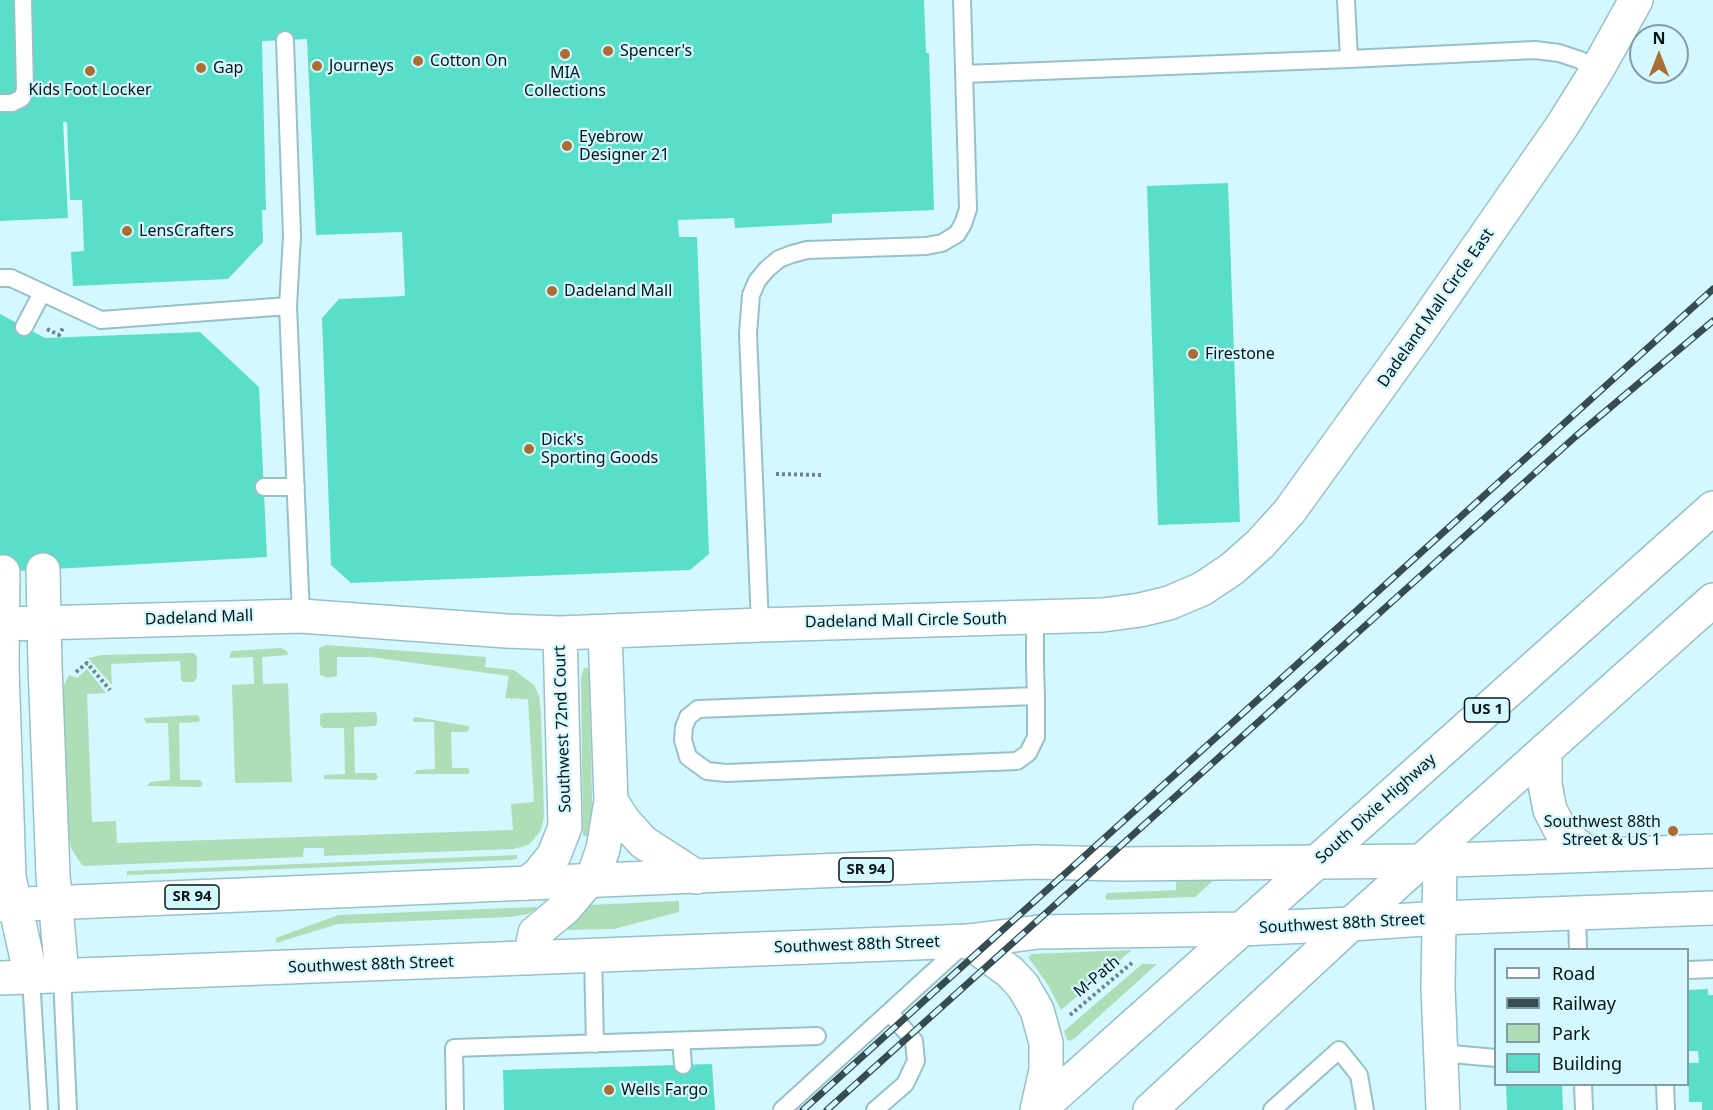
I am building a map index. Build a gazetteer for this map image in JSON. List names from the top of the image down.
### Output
{
  "streets": {
    "main road": [
      "Dadeland Mall Circle East",
      "Dadeland Mall",
      "Dadeland Mall Circle South",
      "US 1",
      "Southwest 72nd Court",
      "South Dixie Highway",
      "SR 94",
      "Southwest 88th Street"
    ],
    "path": ["M-Path"]
  },
  "crossings": [
    ["Dadeland Mall Circle East", "Dadeland Mall Circle South"],
    ["Dadeland Mall", "Dadeland Mall Circle South"],
    ["Dadeland Mall", "Southwest 72nd Court"],
    ["Southwest 72nd Court", "SR 94"],
    ["South Dixie Highway", "SR 94"],
    ["South Dixie Highway", "Southwest 88th Street"]
  ],
  "places": [
    "Spencer's",
    "MIA Collections",
    "Cotton On",
    "Journeys",
    "Gap",
    "Kids Foot Locker",
    "Eyebrow Designer 21",
    "LensCrafters",
    "Dadeland Mall",
    "Firestone",
    "Dick's Sporting Goods",
    "Southwest 88th Street & US 1",
    "Wells Fargo"
  ],
  "legend": [
    "Road",
    "Railway",
    "Park",
    "Building"
  ],
  "north": "top"
}
